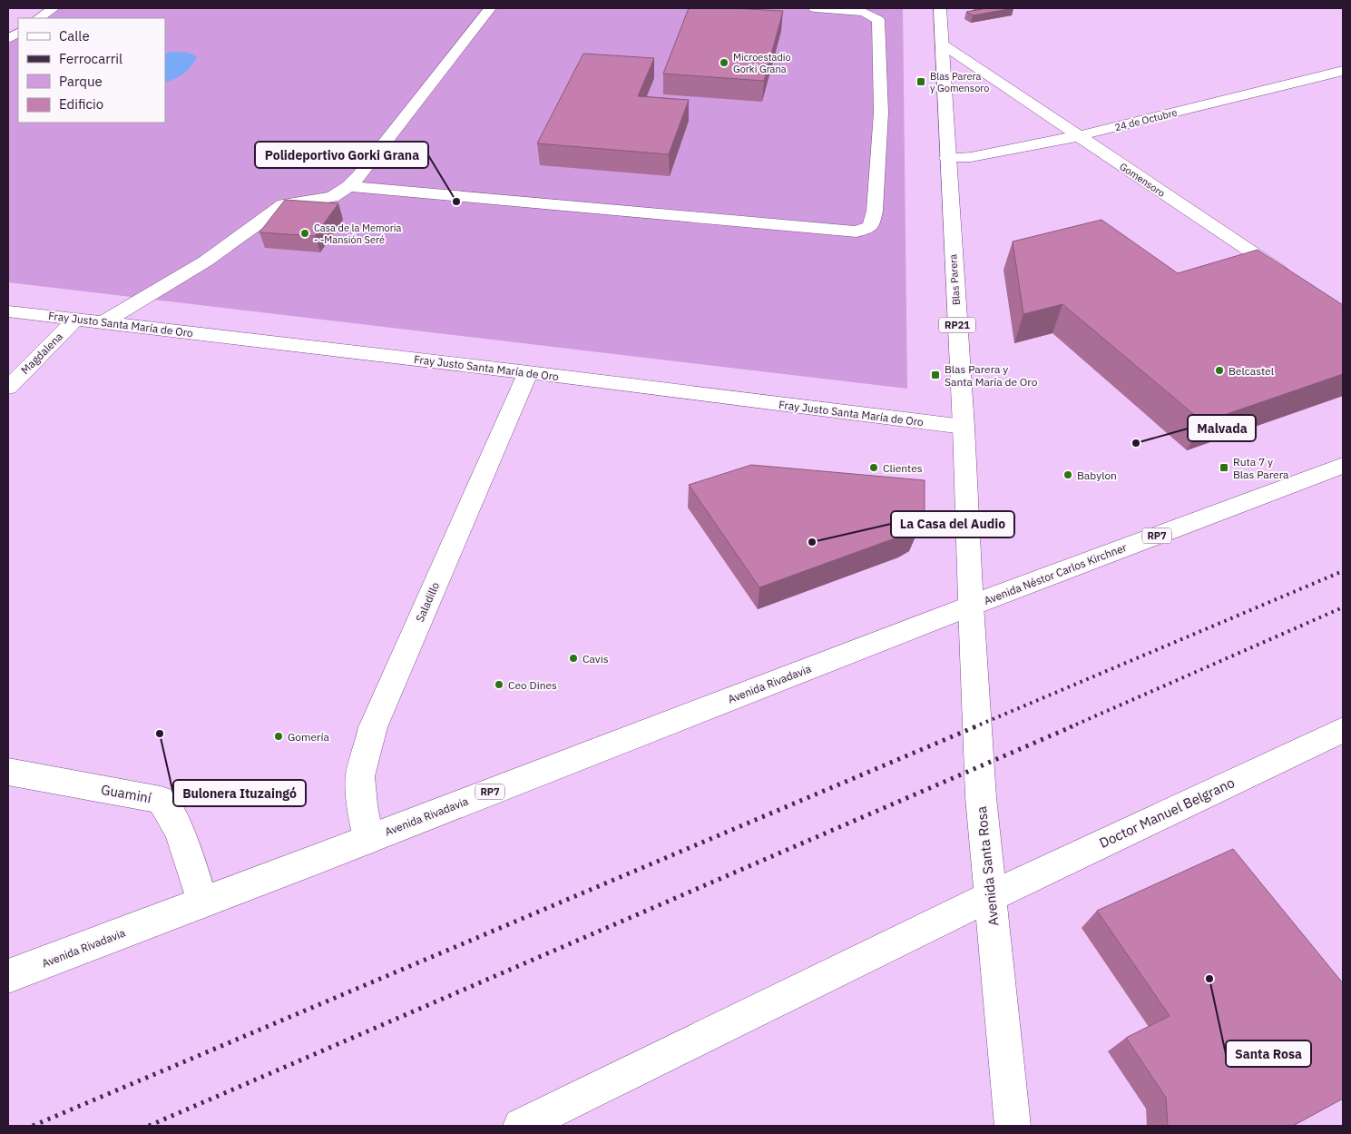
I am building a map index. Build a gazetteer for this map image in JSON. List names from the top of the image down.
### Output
{
  "streets": {
    "street": [
      "24 de Octubre",
      "Gomensoro",
      "Blas Parera",
      "Fray Justo Santa María de Oro",
      "RP21",
      "Magdalena",
      "RP7",
      "Avenida Néstor Carlos Kirchner",
      "Saladillo",
      "Avenida Rivadavia",
      "Guaminí",
      "Doctor Manuel Belgrano",
      "Avenida Santa Rosa"
    ]
  },
  "crossings": [
    ["24 de Octubre", "Gomensoro"],
    ["24 de Octubre", "Blas Parera"],
    ["Gomensoro", "Blas Parera"],
    ["Blas Parera", "Fray Justo Santa María de Oro"],
    ["Blas Parera", "Avenida Néstor Carlos Kirchner"],
    ["Blas Parera", "Avenida Rivadavia"],
    ["Blas Parera", "Avenida Santa Rosa"],
    ["Fray Justo Santa María de Oro", "Magdalena"],
    ["Fray Justo Santa María de Oro", "Saladillo"],
    ["Avenida Néstor Carlos Kirchner", "Avenida Rivadavia"],
    ["Avenida Néstor Carlos Kirchner", "Avenida Santa Rosa"],
    ["Saladillo", "Avenida Rivadavia"],
    ["Avenida Rivadavia", "Guaminí"],
    ["Avenida Rivadavia", "Avenida Santa Rosa"],
    ["Doctor Manuel Belgrano", "Avenida Santa Rosa"]
  ],
  "places": {
    "other": [
      "Microestadio Gorki Grana",
      "Polideportivo Gorki Grana",
      "Casa de la Memoria - -Mansión Seré",
      "Belcastel",
      "Malvada",
      "Clientes",
      "Babylon",
      "La Casa del Audio",
      "Cavis",
      "Ceo Dines",
      "Bulonera Ituzaingó",
      "Gomería",
      "Santa Rosa"
    ],
    "transit": ["Blas Parera y Gomensoro", "Blas Parera y Santa María de Oro", "Ruta 7 y Blas Parera"]
  },
  "legend": [
    "Calle",
    "Ferrocarril",
    "Parque",
    "Edificio"
  ]
}
